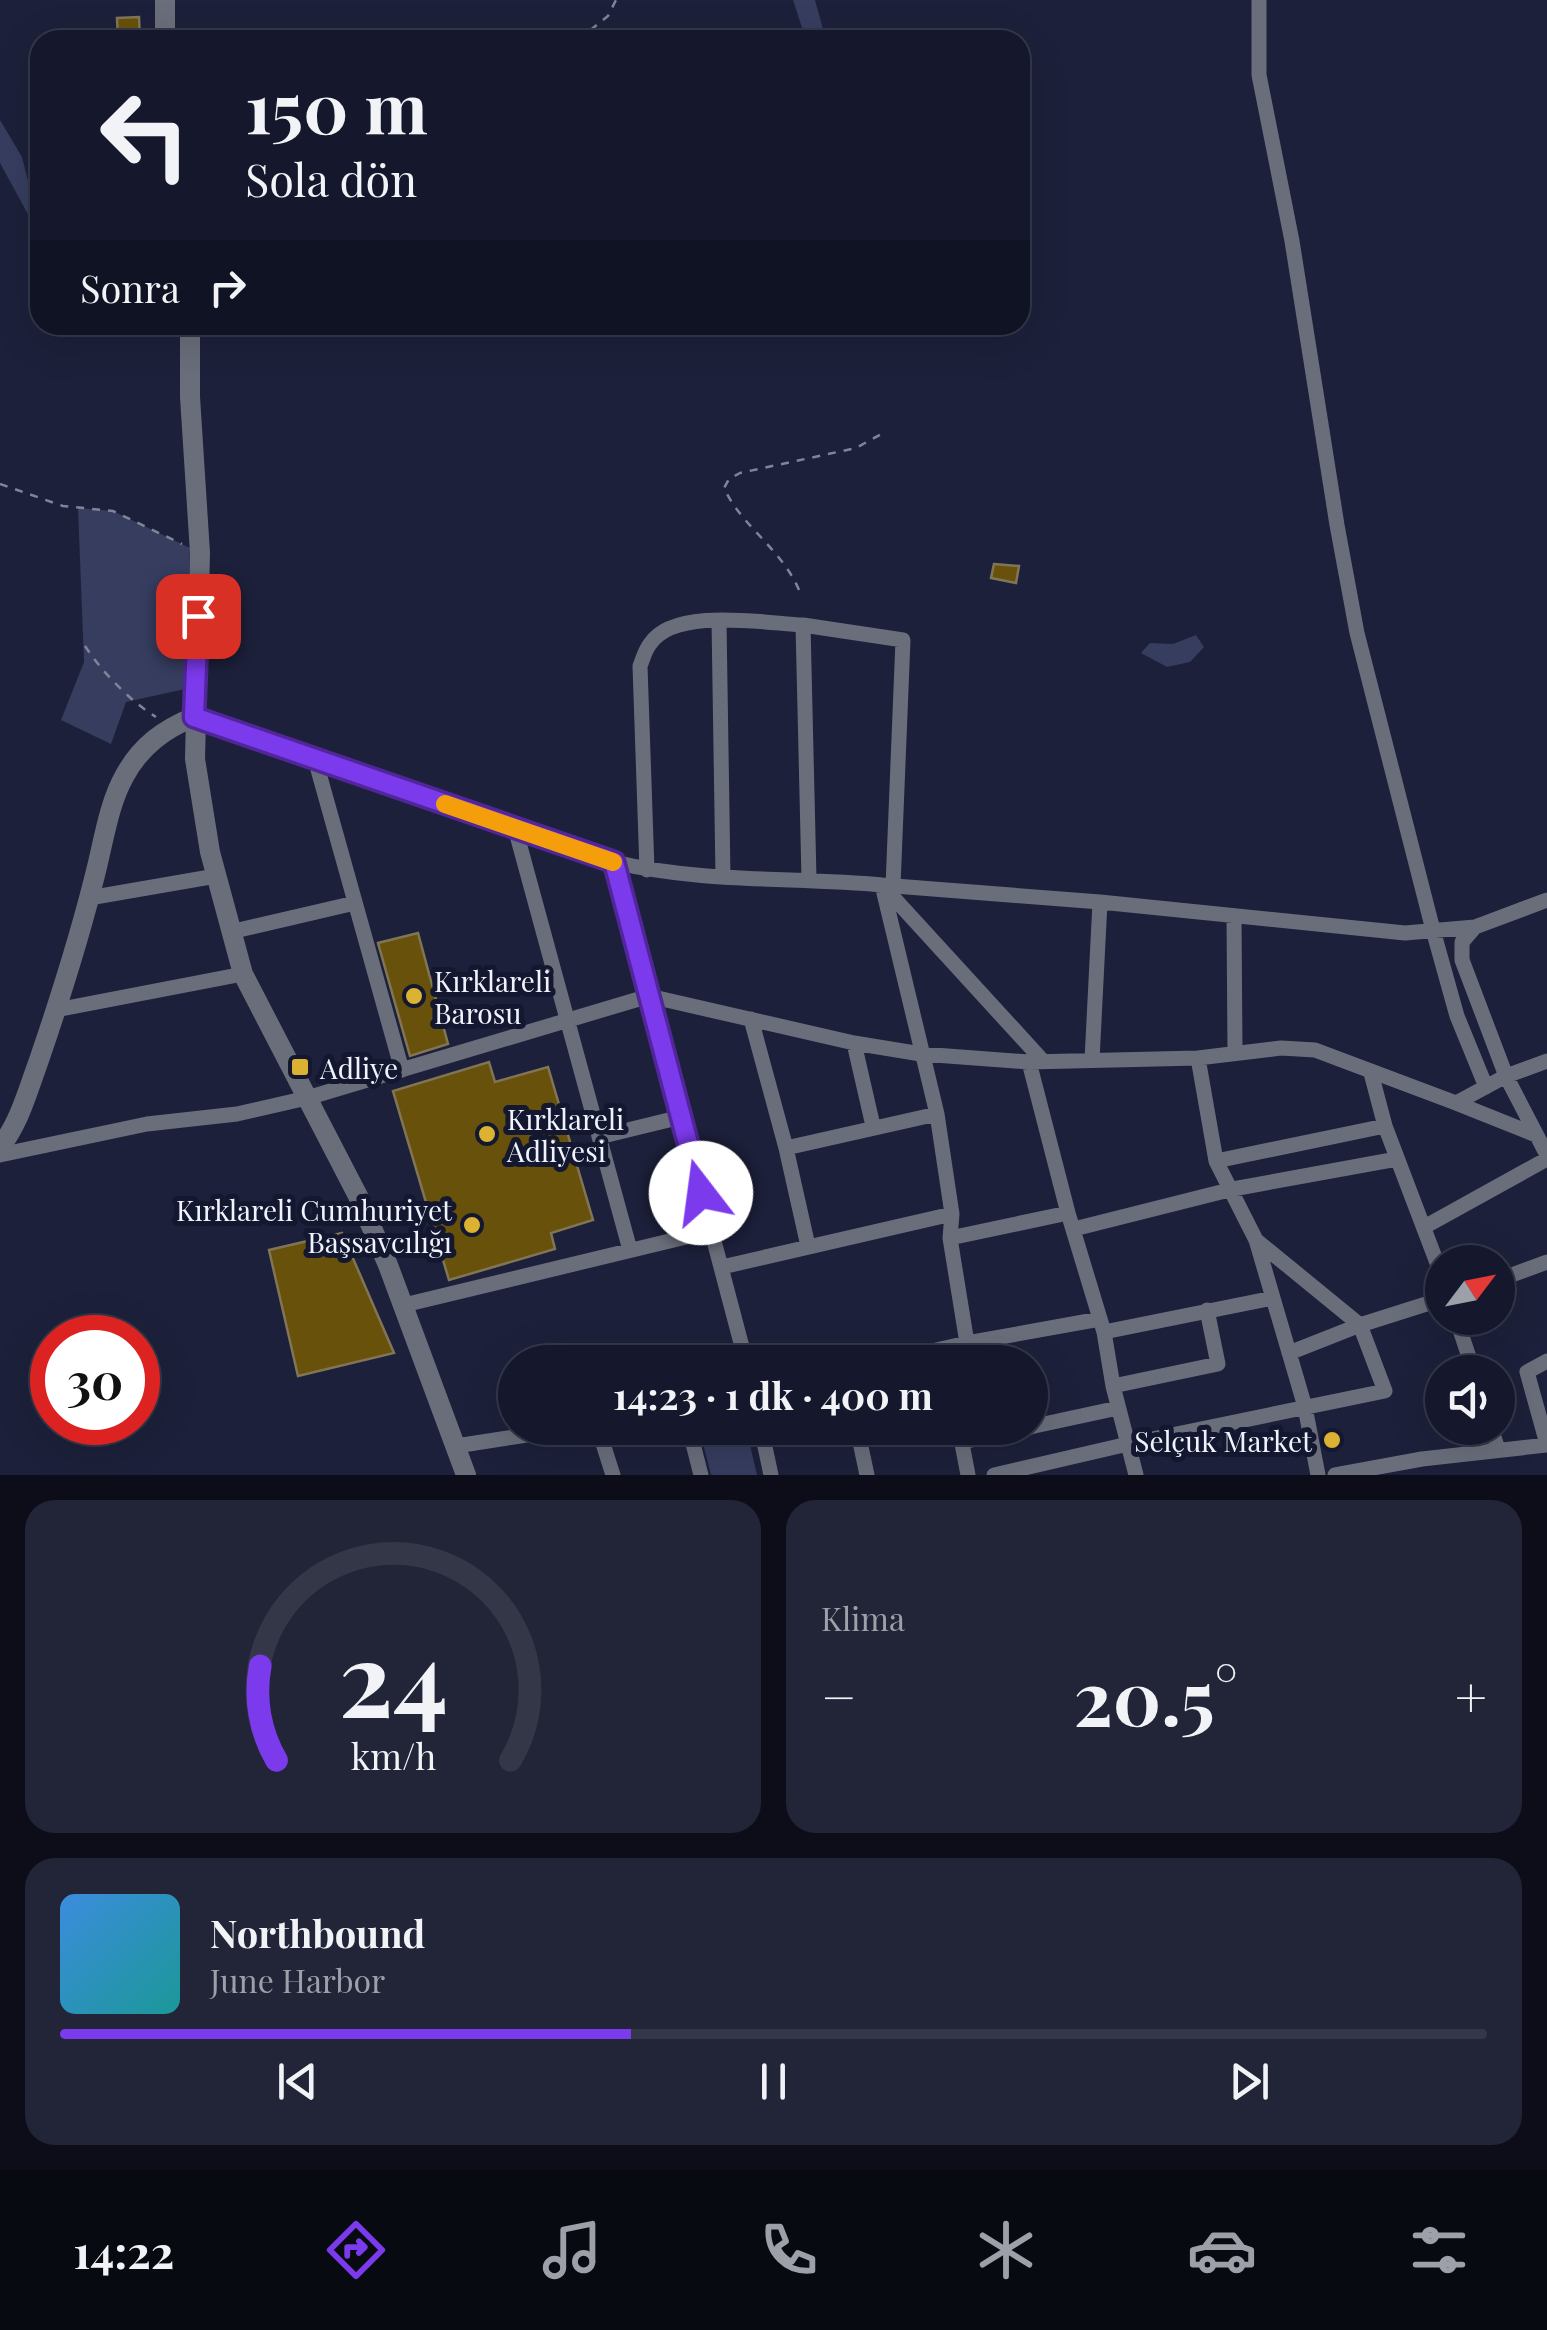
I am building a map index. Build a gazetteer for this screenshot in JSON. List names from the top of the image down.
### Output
{
  "places": {
    "other": [
      "Kırklareli Barosu",
      "Kırklareli Adliyesi",
      "Kırklareli Cumhuriyet Başsavcılığı",
      "Selçuk Market"
    ],
    "transit": ["Adliye"]
  },
  "north": "top right",
  "page": {
    "turn": ["150 m", "Sola dön"],
    "then": "Sonra",
    "limit": "30",
    "trip": "14:23 · 1 dk · 400 m",
    "tile": "Klima",
    "heat": ["−", "20.5°", "+"],
    "song": ["Northbound", "June Harbor"],
    "tabs": "14:22",
    "gauge": ["24", "km/h"]
  }
}
